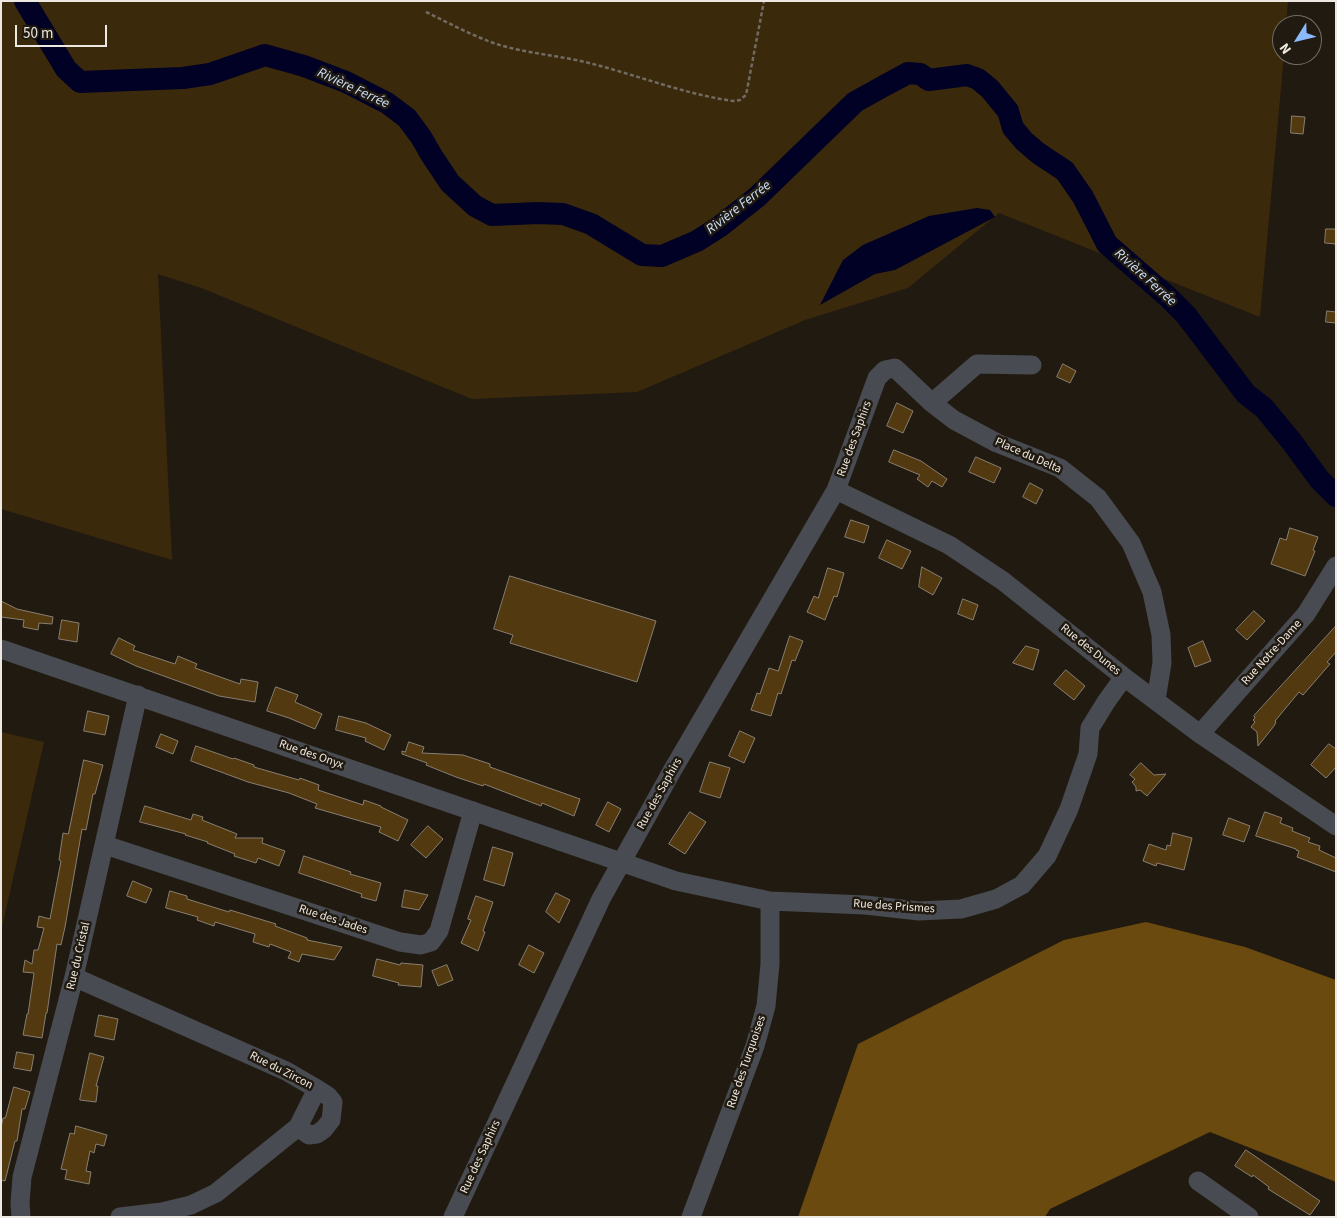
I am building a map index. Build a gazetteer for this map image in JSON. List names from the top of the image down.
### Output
{
  "streets": {
    "street": [
      "Rue des Saphirs",
      "Place du Delta",
      "Rue des Dunes",
      "Rue Notre-Dame",
      "Rue des Onyx",
      "Rue des Prismes",
      "Rue des Jades",
      "Rue du Cristal",
      "Rue des Turquoises",
      "Rue du Zircon"
    ]
  },
  "crossings": [
    ["Rue des Saphirs", "Place du Delta"],
    ["Rue des Saphirs", "Rue des Dunes"],
    ["Rue des Saphirs", "Rue des Onyx"],
    ["Rue des Saphirs", "Rue des Prismes"],
    ["Place du Delta", "Rue des Dunes"],
    ["Rue des Dunes", "Rue Notre-Dame"],
    ["Rue des Dunes", "Rue des Prismes"],
    ["Rue des Onyx", "Rue des Prismes"],
    ["Rue des Onyx", "Rue des Jades"],
    ["Rue des Onyx", "Rue du Cristal"],
    ["Rue des Prismes", "Rue des Turquoises"],
    ["Rue des Jades", "Rue du Cristal"],
    ["Rue du Cristal", "Rue du Zircon"]
  ],
  "water": ["Rivière Ferrée"],
  "scale_bar": "50 m",
  "north": "bottom left"
}
